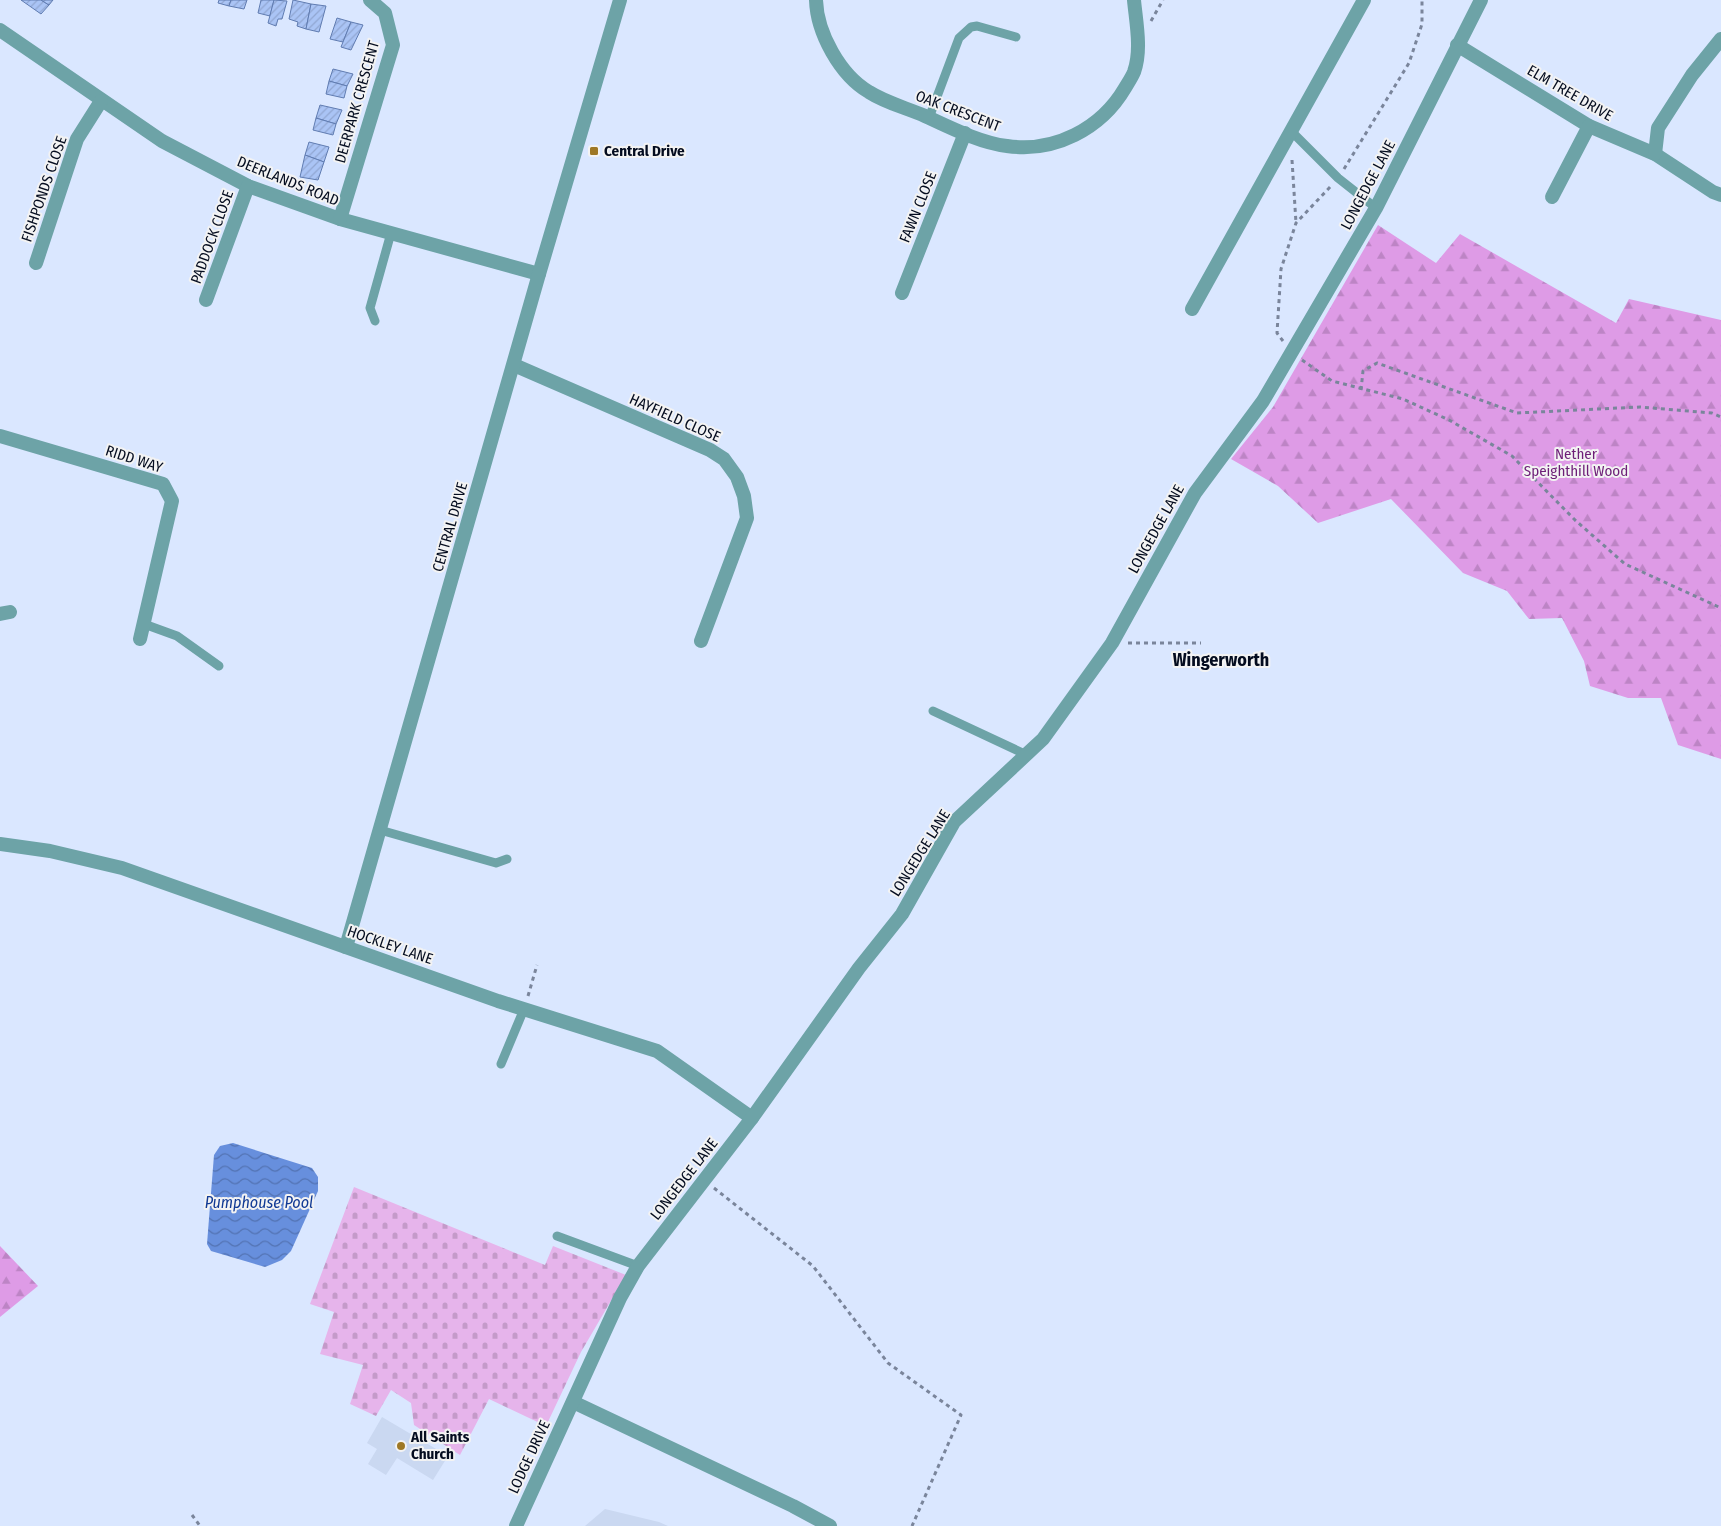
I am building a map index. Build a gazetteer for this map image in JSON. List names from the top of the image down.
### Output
{
  "streets": {
    "street": [
      "ELM TREE DRIVE",
      "DEERPARK CRESCENT",
      "OAK CRESCENT",
      "DEERLANDS ROAD",
      "LONGEDGE LANE",
      "FISHPONDS CLOSE",
      "FAWN CLOSE",
      "PADDOCK CLOSE",
      "HAYFIELD CLOSE",
      "RIDD WAY",
      "CENTRAL DRIVE",
      "HOCKLEY LANE",
      "LODGE DRIVE"
    ]
  },
  "crossings": [
    ["ELM TREE DRIVE", "LONGEDGE LANE"],
    ["DEERPARK CRESCENT", "DEERLANDS ROAD"],
    ["OAK CRESCENT", "FAWN CLOSE"],
    ["DEERLANDS ROAD", "FISHPONDS CLOSE"],
    ["DEERLANDS ROAD", "PADDOCK CLOSE"],
    ["DEERLANDS ROAD", "CENTRAL DRIVE"],
    ["LONGEDGE LANE", "HOCKLEY LANE"],
    ["LONGEDGE LANE", "LODGE DRIVE"],
    ["HAYFIELD CLOSE", "CENTRAL DRIVE"],
    ["CENTRAL DRIVE", "HOCKLEY LANE"]
  ],
  "districts": ["Wingerworth"],
  "water": ["Pumphouse Pool"],
  "parks": ["Nether Speighthill Wood"],
  "places": {
    "transit": ["Central Drive"],
    "other": ["All Saints Church"]
  }
}
